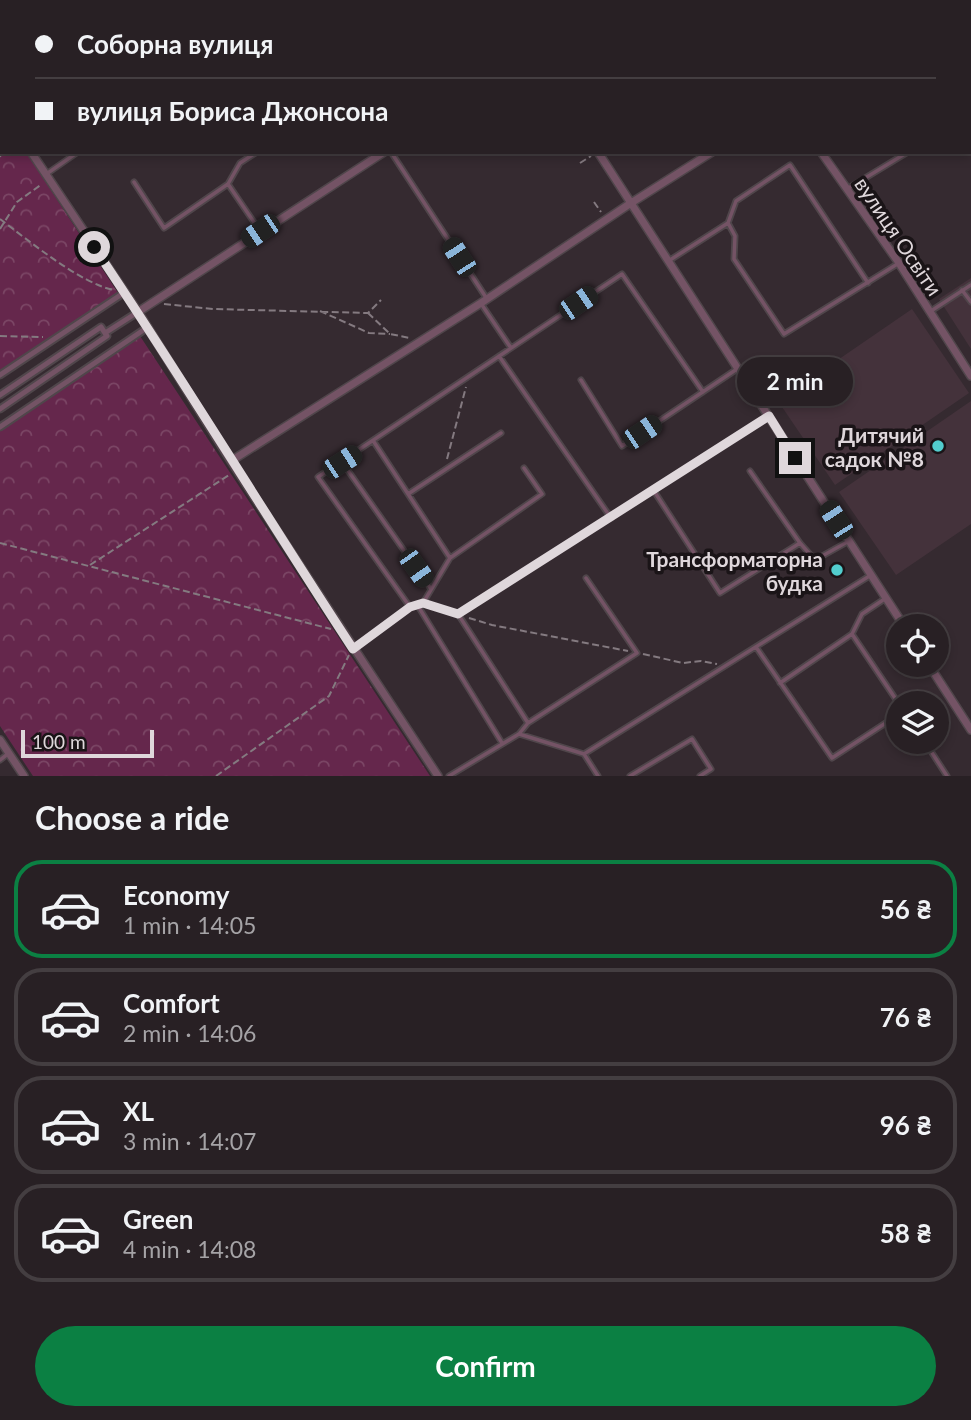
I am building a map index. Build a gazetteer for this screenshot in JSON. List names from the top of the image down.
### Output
{
  "streets": {
    "street": ["вулиця Освіти"]
  },
  "places": ["Дитячий садок №8", "Трансформаторна будка"],
  "scale_bar": "100 m",
  "page": {
    "banner": ["Соборна вулиця", "вулиця Бориса Джонсона"],
    "bubble": "2 min",
    "scale": "100 m",
    "heading": "Choose a ride",
    "list": [
      {
        "name": "Economy",
        "note": "1 min · 14:05",
        "value": "56 ₴"
      },
      {
        "name": "Comfort",
        "note": "2 min · 14:06",
        "value": "76 ₴"
      },
      {
        "name": "XL",
        "note": "3 min · 14:07",
        "value": "96 ₴"
      },
      {
        "name": "Green",
        "note": "4 min · 14:08",
        "value": "58 ₴"
      }
    ],
    "buttons": "Confirm"
  }
}
